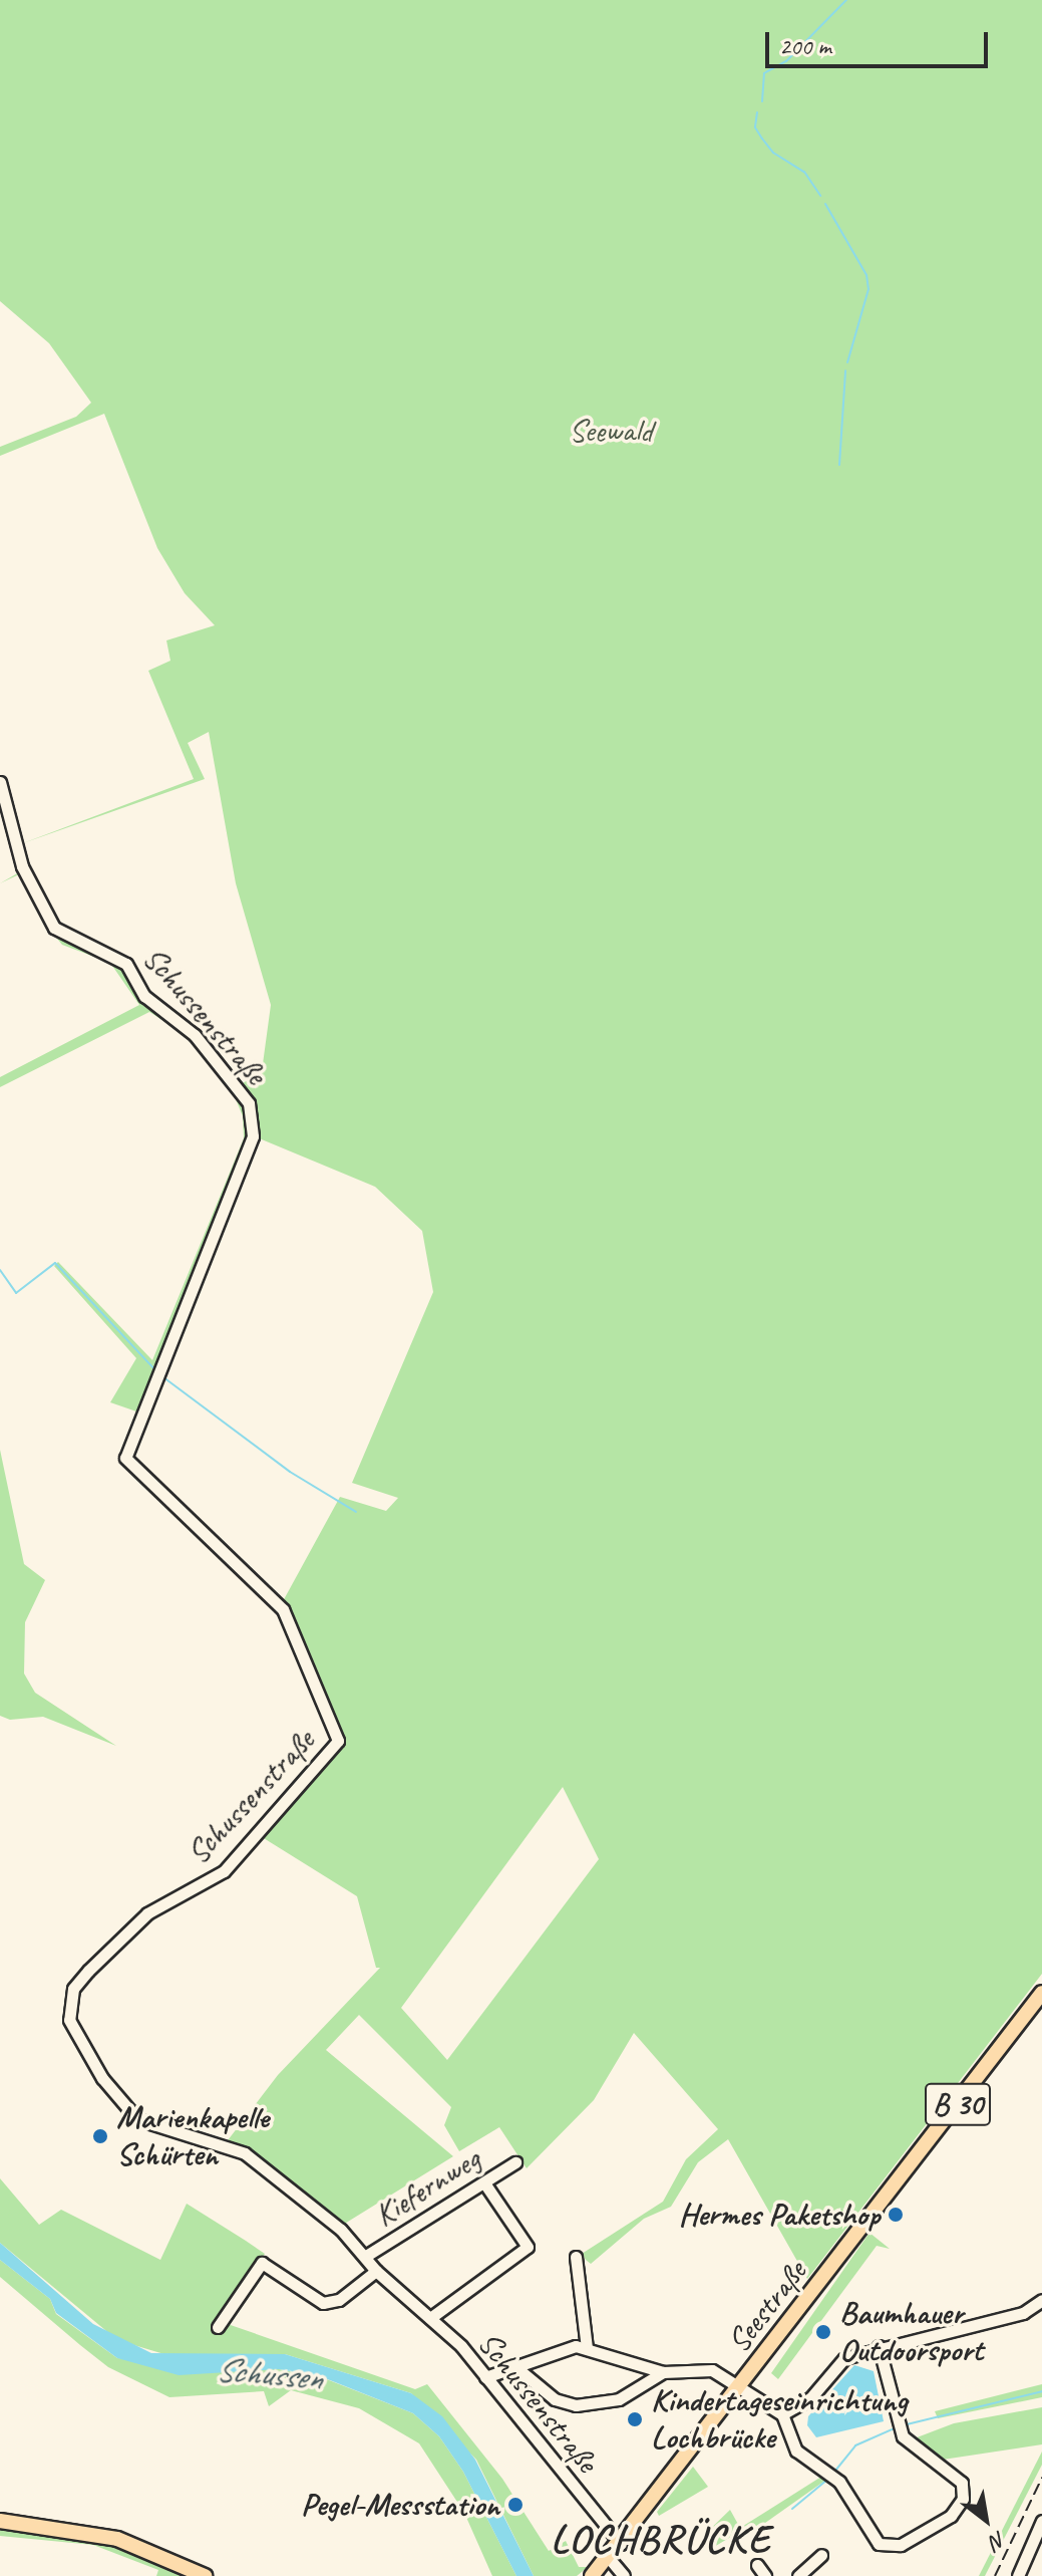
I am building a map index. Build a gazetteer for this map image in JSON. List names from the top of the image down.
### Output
{
  "streets": {
    "main road": ["B 30", "Seestraße"],
    "street": ["Schussenstraße", "Kiefernweg"]
  },
  "crossings": [
    ["Schussenstraße", "Kiefernweg"],
    ["Schussenstraße", "Seestraße"]
  ],
  "districts": ["LOCHBRÜCKE"],
  "water": ["Schussen"],
  "parks": ["Seewald"],
  "places": [
    "Marienkapelle Schürten",
    "Hermes Paketshop",
    "Baumhauer Outdoorsport",
    "Kindertageseinrichtung Lochbrücke",
    "Pegel-Messstation"
  ],
  "scale_bar": "200 m",
  "north": "bottom right"
}
